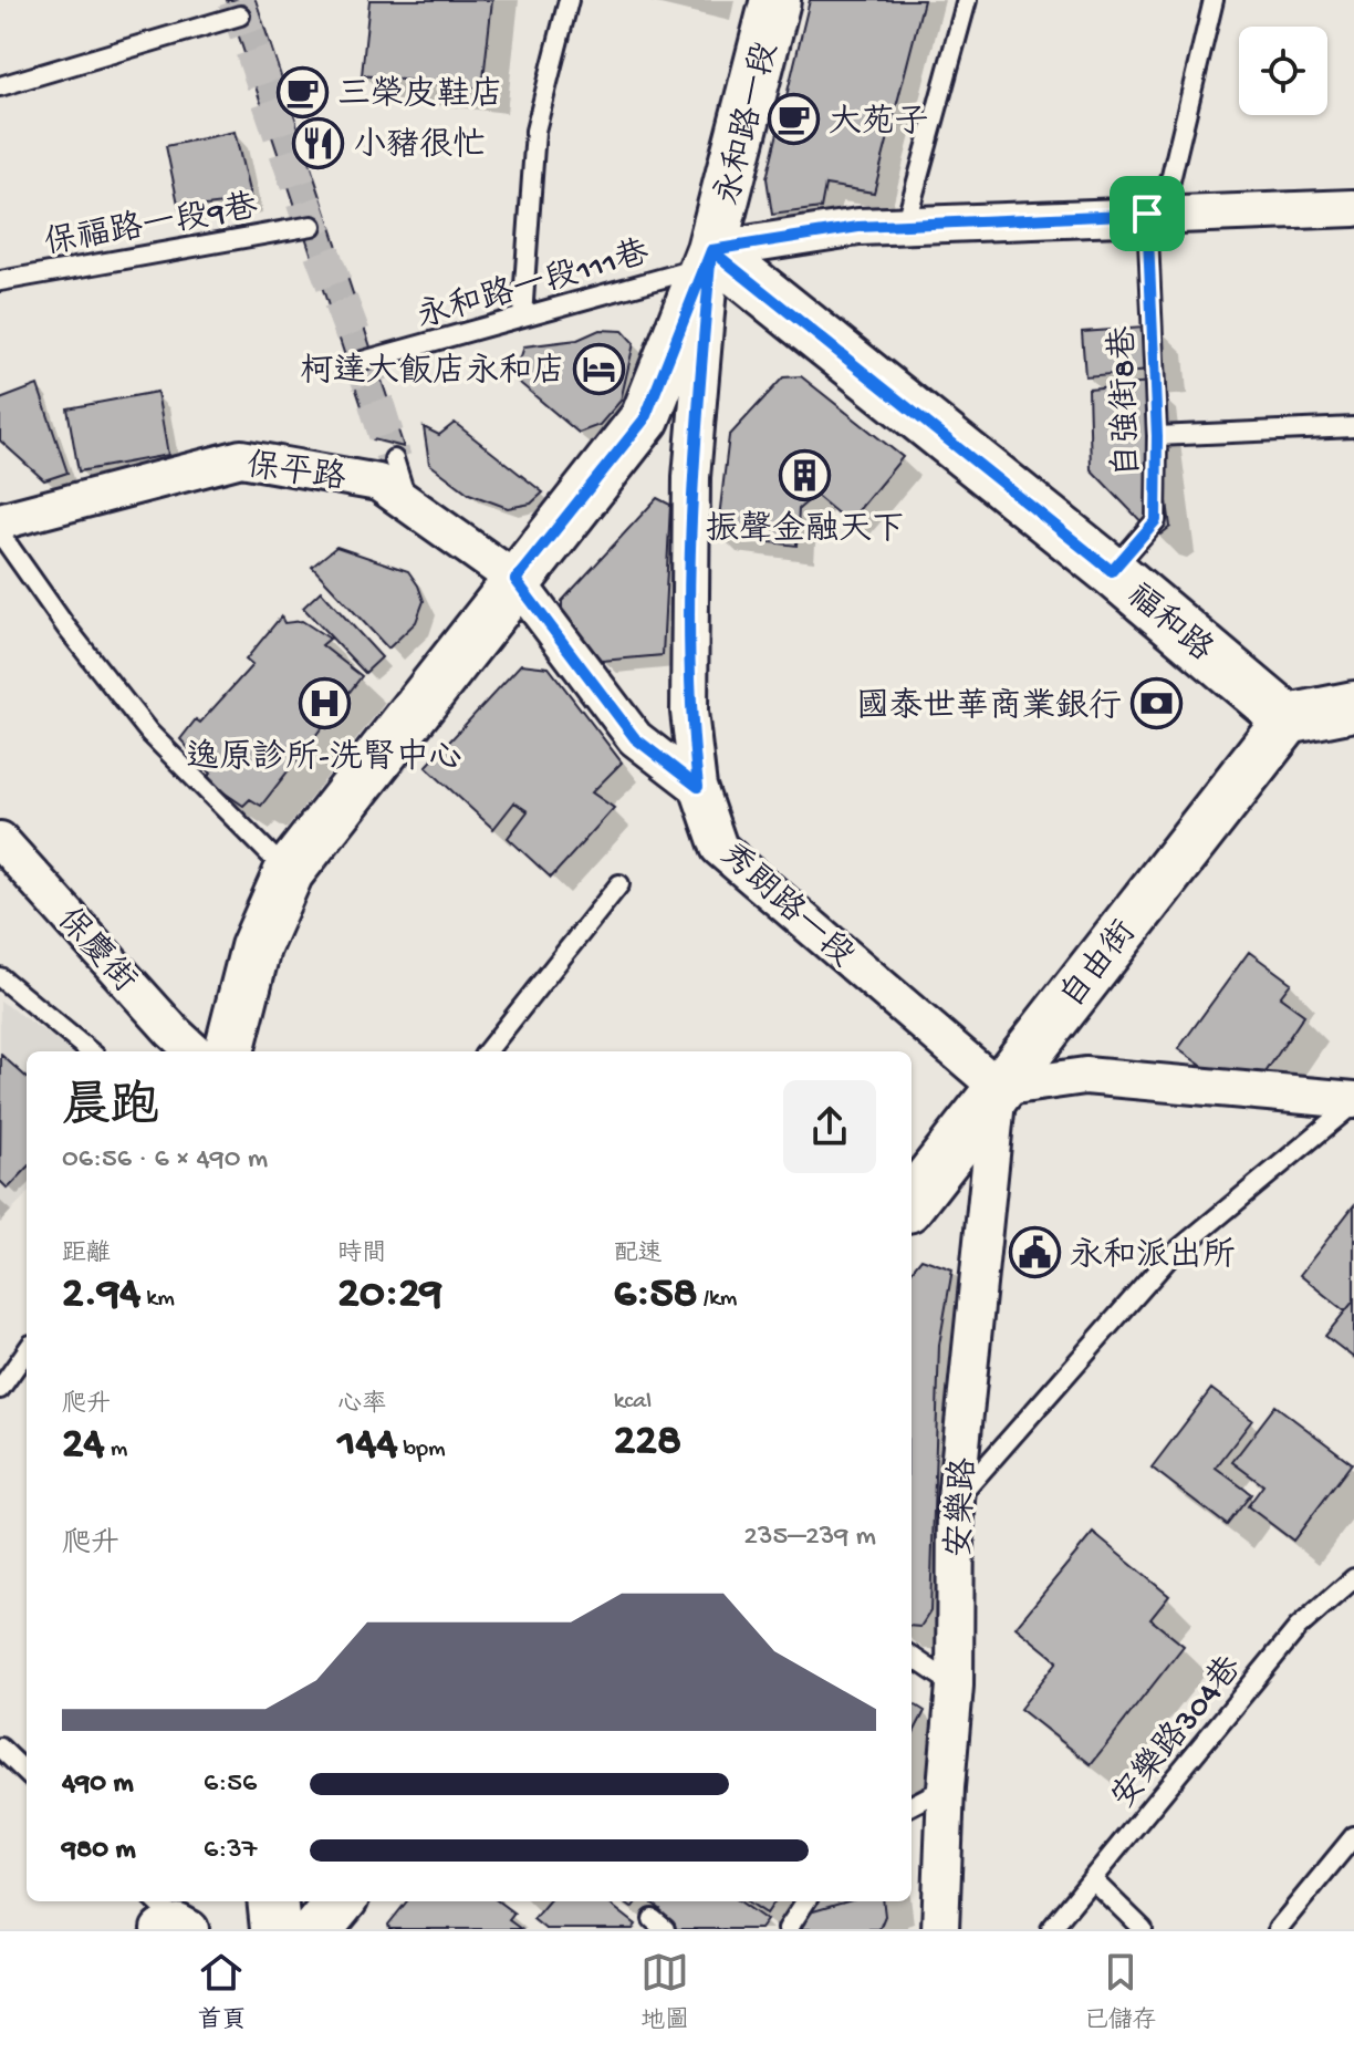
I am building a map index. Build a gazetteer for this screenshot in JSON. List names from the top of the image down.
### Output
{
  "streets": {
    "street": [
      "永和路一段",
      "保平路",
      "福和路",
      "秀朗路一段",
      "保慶街",
      "自由街",
      "安樂路"
    ],
    "lane": [
      "保福路一段9巷",
      "永和路一段111巷",
      "自強街8巷",
      "安樂路304巷"
    ]
  },
  "crossings": [
    ["永和路一段", "永和路一段111巷"],
    ["永和路一段", "保平路"],
    ["永和路一段", "福和路"],
    ["永和路一段", "秀朗路一段"],
    ["永和路一段111巷", "福和路"],
    ["永和路一段111巷", "秀朗路一段"],
    ["自強街8巷", "福和路"],
    ["保平路", "秀朗路一段"],
    ["福和路", "秀朗路一段"],
    ["福和路", "自由街"],
    ["秀朗路一段", "自由街"],
    ["秀朗路一段", "安樂路"],
    ["自由街", "安樂路"]
  ],
  "places": {
    "cafe": ["三榮皮鞋店", "大苑子"],
    "restaurant": ["小豬很忙"],
    "hotel": ["柯達大飯店永和店"],
    "building": ["振聲金融天下"],
    "hospital": ["逸原診所-洗腎中心"],
    "bank": ["國泰世華商業銀行"],
    "public building": ["永和派出所"]
  },
  "page": {
    "heading": ["晨跑", "06:56 · 6 × 490 m"],
    "stats": [
      ["距離", "2.94 km"],
      ["時間", "20:29"],
      ["配速", "6:58 /km"],
      ["爬升", "24 m"],
      ["心率", "144 bpm"],
      ["kcal", "228"]
    ],
    "chart": ["爬升", "235–239 m"],
    "list": [
      {
        "name": "490 m",
        "note": "6:56"
      },
      {
        "name": "980 m",
        "note": "6:37"
      }
    ],
    "tabs": ["首頁", "地圖", "已儲存"]
  }
}
